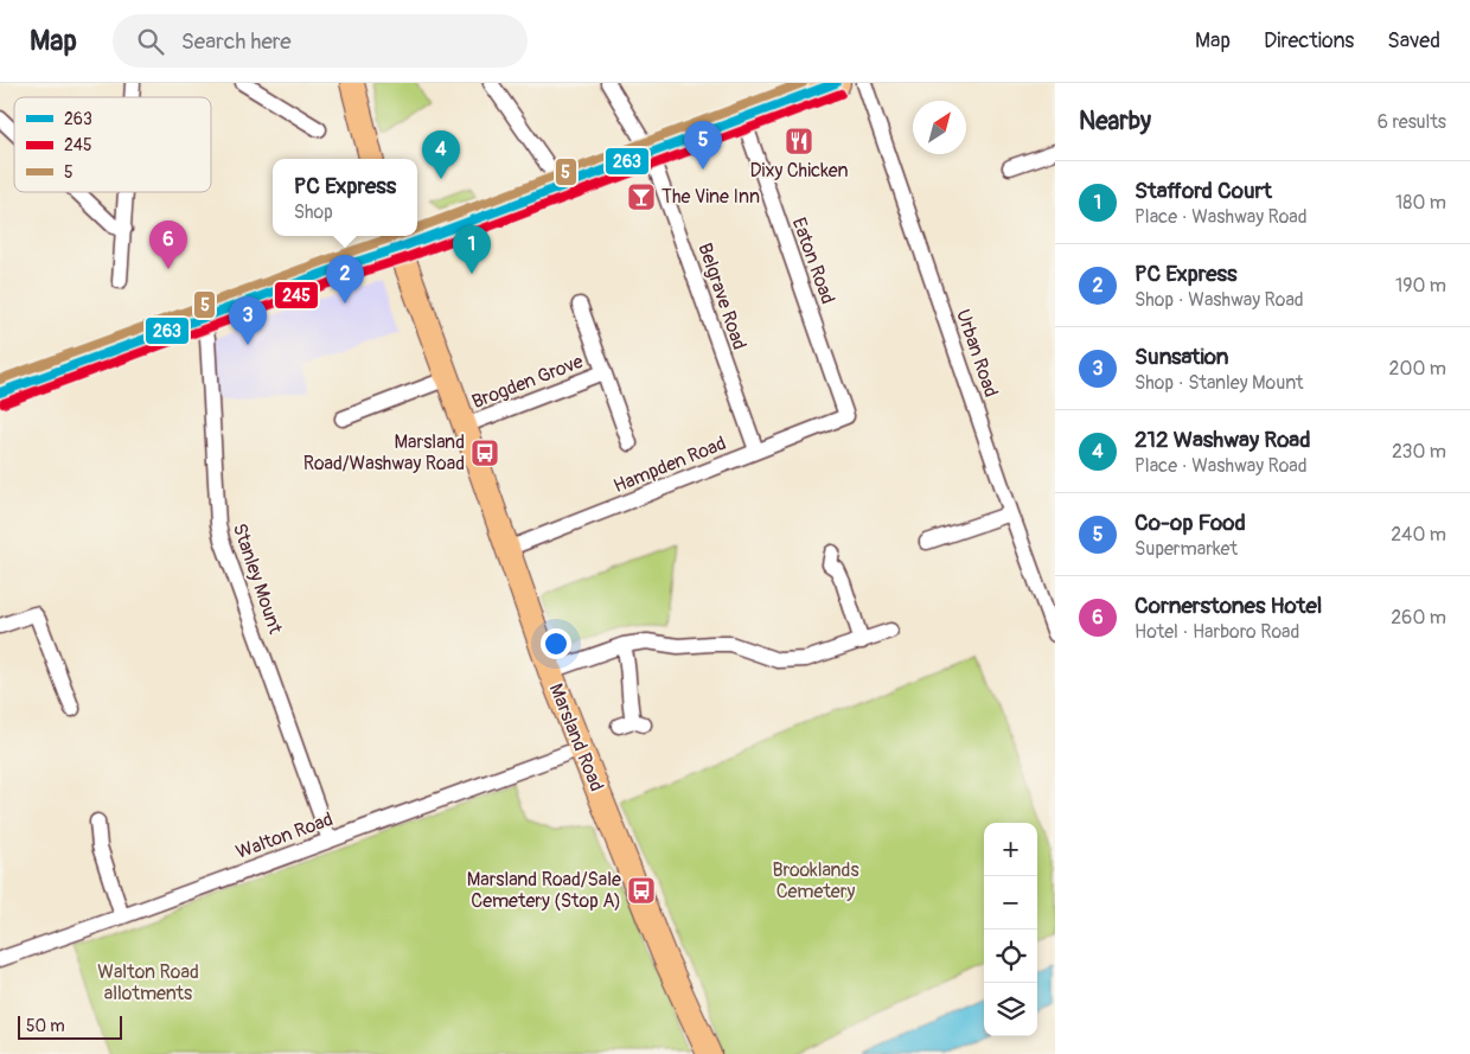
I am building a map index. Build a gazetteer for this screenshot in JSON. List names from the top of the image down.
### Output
{
  "streets": {
    "main road": ["Marsland Road"],
    "street": [
      "Eaton Road",
      "Belgrave Road",
      "Urban Road",
      "Brogden Grove",
      "Hampden Road",
      "Stanley Mount",
      "Walton Road"
    ]
  },
  "crossings": [
    ["Eaton Road", "Hampden Road"],
    ["Belgrave Road", "Hampden Road"],
    ["Brogden Grove", "Marsland Road"],
    ["Hampden Road", "Marsland Road"],
    ["Stanley Mount", "Walton Road"],
    ["Marsland Road", "Walton Road"]
  ],
  "parks": ["Brooklands Cemetery", "Walton Road allotments"],
  "places": {
    "restaurant": ["Dixy Chicken"],
    "bar": ["The Vine Inn"],
    "bus stop": ["Marsland Road/Washway Road", "Marsland Road/Sale Cemetery (Stop A)"]
  },
  "lines": ["transit line 263", "transit line 5", "transit line 245"],
  "legend": ["263", "245", "5"],
  "scale_bar": "50 m",
  "north": "top right",
  "page": {
    "header": "Map",
    "search": "Search here",
    "nav": ["Map", "Directions", "Saved"],
    "heading": ["Nearby", "6 results"],
    "pins": [
      "5",
      "4",
      "6",
      "1",
      "2",
      "3"
    ],
    "popup": ["PC Express", "Shop"],
    "list": [
      {
        "mark": "1",
        "name": "Stafford Court",
        "note": "Place · Washway Road",
        "value": "180 m"
      },
      {
        "mark": "2",
        "name": "PC Express",
        "note": "Shop · Washway Road",
        "value": "190 m"
      },
      {
        "mark": "3",
        "name": "Sunsation",
        "note": "Shop · Stanley Mount",
        "value": "200 m"
      },
      {
        "mark": "4",
        "name": "212 Washway Road",
        "note": "Place · Washway Road",
        "value": "230 m"
      },
      {
        "mark": "5",
        "name": "Co-op Food",
        "note": "Supermarket",
        "value": "240 m"
      },
      {
        "mark": "6",
        "name": "Cornerstones Hotel",
        "note": "Hotel · Harboro Road",
        "value": "260 m"
      }
    ],
    "map_buttons": ["+", "−"],
    "scale": "50 m"
  }
}
